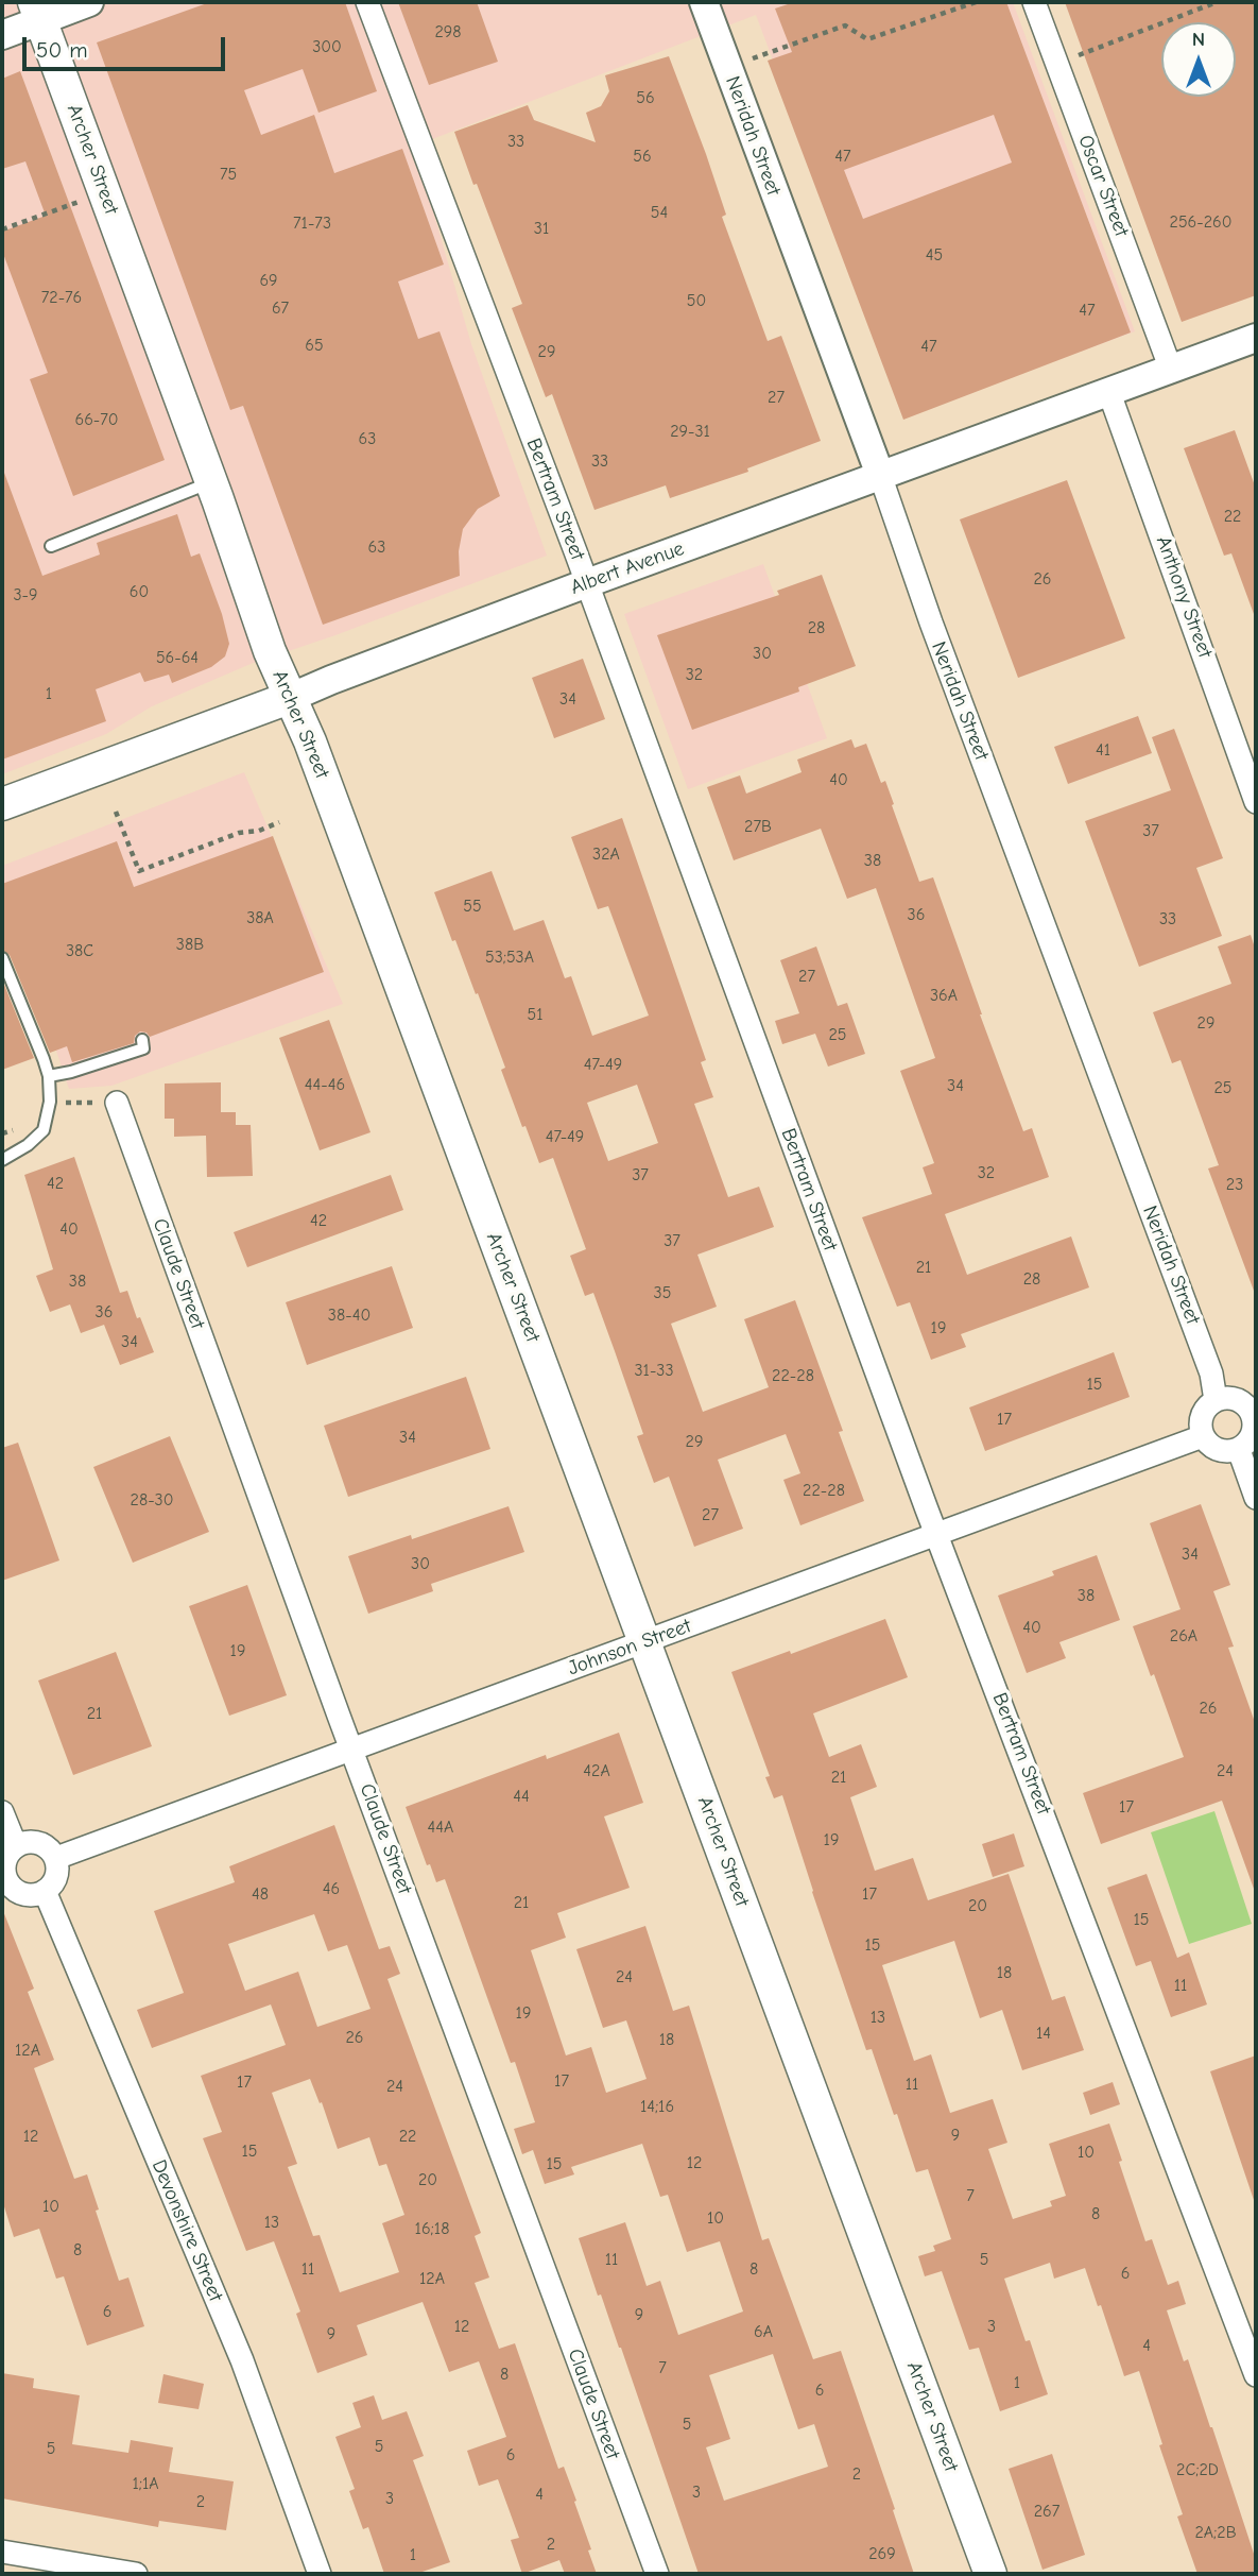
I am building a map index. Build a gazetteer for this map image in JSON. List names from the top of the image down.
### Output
{
  "streets": {
    "main road": ["Archer Street", "Albert Avenue"],
    "street": [
      "Neridah Street",
      "Oscar Street",
      "Bertram Street",
      "Anthony Street",
      "Claude Street",
      "Johnson Street",
      "Devonshire Street"
    ]
  },
  "crossings": [
    ["Neridah Street", "Albert Avenue"],
    ["Neridah Street", "Johnson Street"],
    ["Archer Street", "Albert Avenue"],
    ["Archer Street", "Johnson Street"],
    ["Oscar Street", "Albert Avenue"],
    ["Bertram Street", "Albert Avenue"],
    ["Bertram Street", "Johnson Street"],
    ["Albert Avenue", "Anthony Street"],
    ["Claude Street", "Johnson Street"],
    ["Johnson Street", "Devonshire Street"]
  ],
  "house_numbers": [
    "298",
    "300",
    "56",
    "33",
    "56",
    "47",
    "75",
    "54",
    "256-260",
    "71-73",
    "31",
    "45",
    "69",
    "72-76",
    "50",
    "67",
    "47",
    "65",
    "47",
    "29",
    "27",
    "66-70",
    "29-31",
    "63",
    "33",
    "22",
    "63",
    "26",
    "60",
    "3-9",
    "28",
    "30",
    "56-64",
    "32",
    "1",
    "34",
    "41",
    "40",
    "27B",
    "37",
    "32A",
    "38",
    "55",
    "36",
    "38A",
    "33",
    "38B",
    "38C",
    "53;53A",
    "27",
    "36A",
    "51",
    "29",
    "25",
    "47-49",
    "44-46",
    "34",
    "25",
    "47-49",
    "32",
    "37",
    "42",
    "23",
    "42",
    "40",
    "37",
    "21",
    "28",
    "38",
    "35",
    "36",
    "38-40",
    "19",
    "34",
    "31-33",
    "22-28",
    "15",
    "17",
    "34",
    "29",
    "22-28",
    "28-30",
    "27",
    "34",
    "30",
    "38",
    "40",
    "26A",
    "19",
    "26",
    "21",
    "42A",
    "24",
    "21",
    "44",
    "17",
    "44A",
    "19",
    "46",
    "48",
    "17",
    "21",
    "20",
    "15",
    "15",
    "18",
    "24",
    "11",
    "19",
    "13",
    "14",
    "26",
    "18",
    "12A",
    "17",
    "17",
    "11",
    "24",
    "14;16",
    "9",
    "12",
    "22",
    "15",
    "10",
    "12",
    "15",
    "20",
    "7",
    "10",
    "8",
    "10",
    "13",
    "16;18",
    "8",
    "11",
    "5",
    "11",
    "8",
    "6",
    "12A",
    "6",
    "9",
    "12",
    "3",
    "6A",
    "9",
    "4",
    "7",
    "8",
    "1",
    "6",
    "5",
    "5",
    "5",
    "6",
    "2C;2D",
    "2",
    "1;1A",
    "3",
    "4",
    "3",
    "2",
    "267",
    "2A;2B",
    "2",
    "269",
    "1"
  ],
  "scale_bar": "50 m",
  "north": "top"
}
